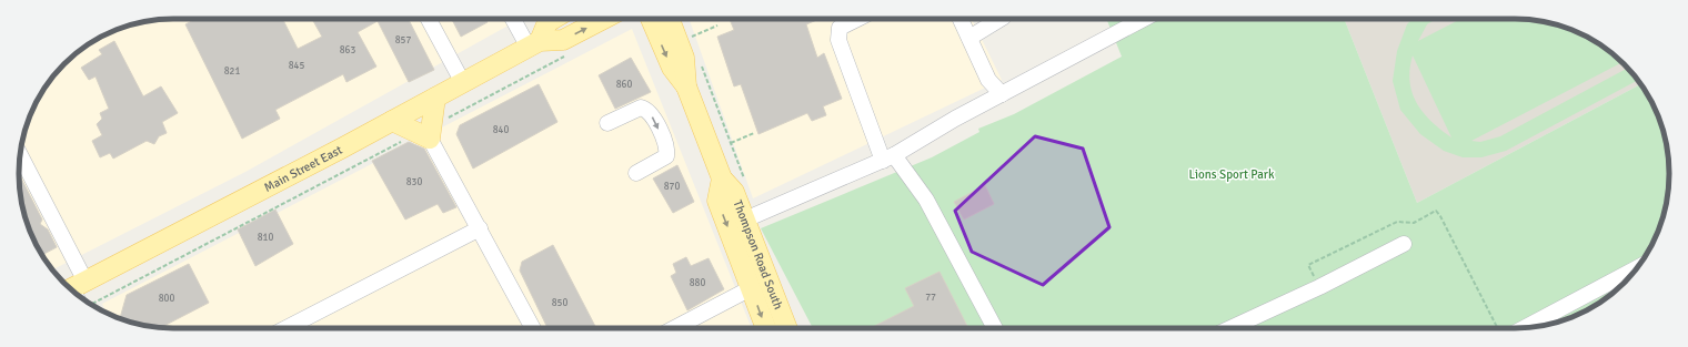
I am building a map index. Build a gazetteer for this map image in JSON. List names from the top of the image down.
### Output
{
  "streets": {
    "main road": ["Main Street East", "Thompson Road South"]
  },
  "parks": ["Lions Sport Park"],
  "house_numbers": [
    "857",
    "863",
    "845",
    "821",
    "860",
    "840",
    "830",
    "870",
    "810",
    "880",
    "77",
    "800",
    "850"
  ]
}
